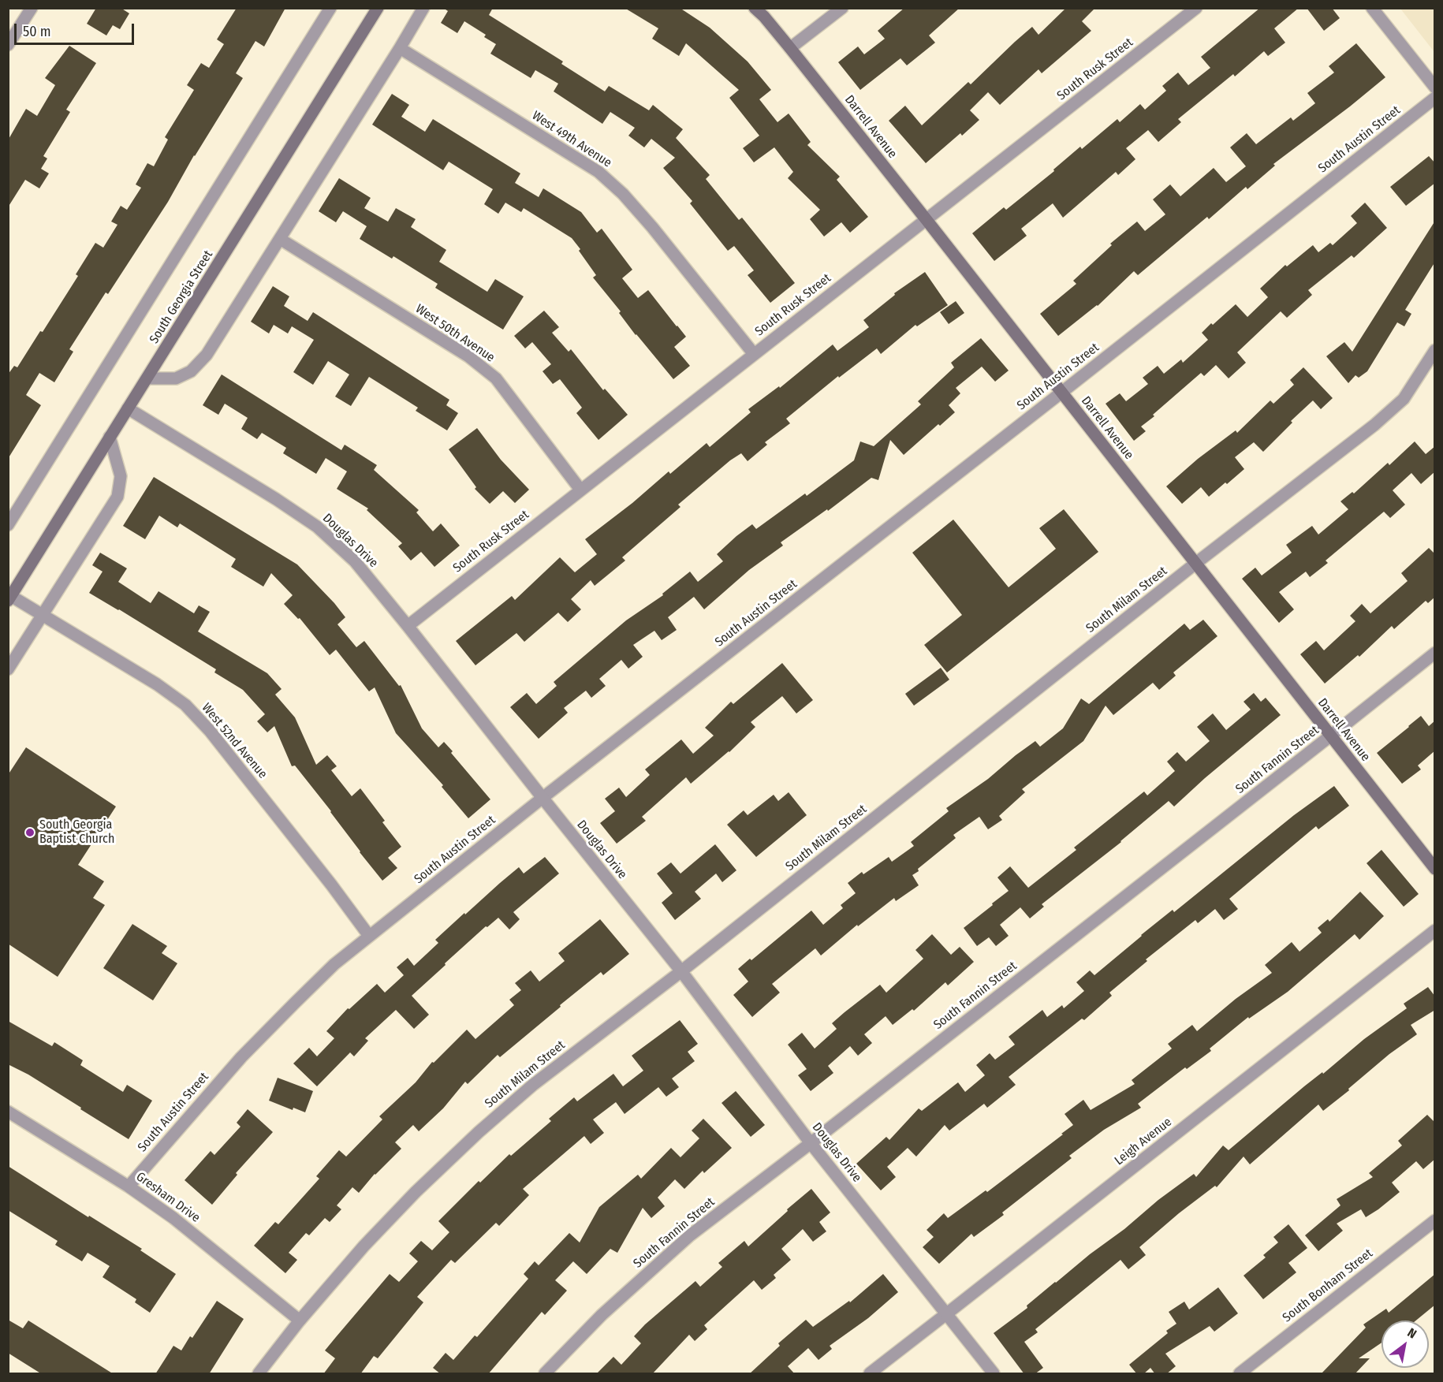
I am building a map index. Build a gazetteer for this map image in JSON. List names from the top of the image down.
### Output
{
  "streets": {
    "main road": ["Darrell Avenue", "South Georgia Street"],
    "street": [
      "South Rusk Street",
      "West 49th Avenue",
      "South Austin Street",
      "West 50th Avenue",
      "Douglas Drive",
      "South Milam Street",
      "West 52nd Avenue",
      "South Fannin Street",
      "Leigh Avenue",
      "Gresham Drive",
      "South Bonham Street"
    ]
  },
  "crossings": [
    ["South Rusk Street", "Darrell Avenue"],
    ["South Rusk Street", "West 49th Avenue"],
    ["South Rusk Street", "West 50th Avenue"],
    ["South Rusk Street", "Douglas Drive"],
    ["Darrell Avenue", "South Austin Street"],
    ["Darrell Avenue", "South Milam Street"],
    ["Darrell Avenue", "South Fannin Street"],
    ["South Austin Street", "Douglas Drive"],
    ["South Austin Street", "West 52nd Avenue"],
    ["South Austin Street", "Gresham Drive"],
    ["South Georgia Street", "Douglas Drive"],
    ["South Georgia Street", "West 52nd Avenue"],
    ["Douglas Drive", "South Milam Street"],
    ["Douglas Drive", "South Fannin Street"],
    ["Douglas Drive", "Leigh Avenue"],
    ["South Milam Street", "Gresham Drive"]
  ],
  "places": ["South Georgia Baptist Church"],
  "scale_bar": "50 m",
  "north": "top right"
}
